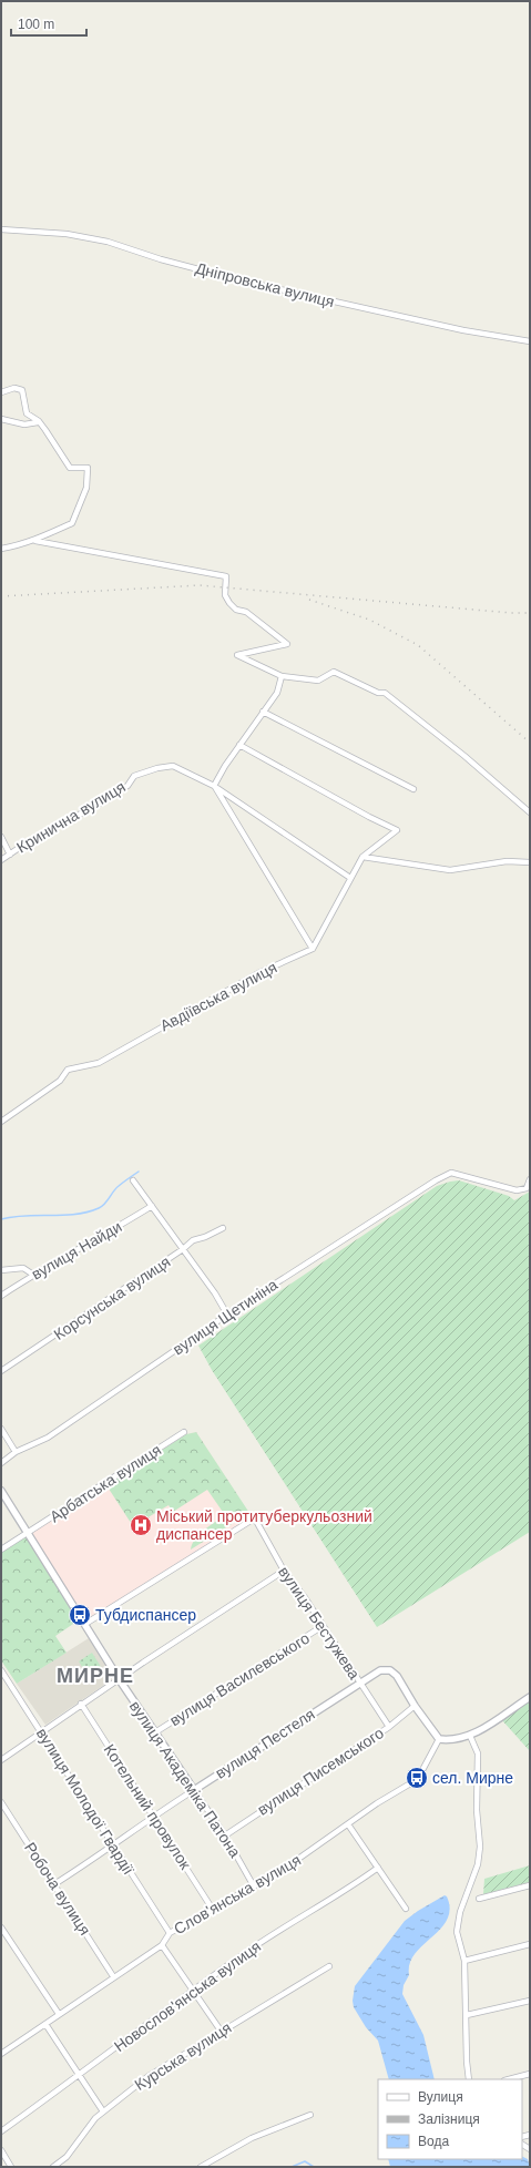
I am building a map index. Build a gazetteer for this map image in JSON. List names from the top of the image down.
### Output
{
  "streets": {
    "street": [
      "Дніпровська вулиця",
      "Кринична вулиця",
      "Авдіївська вулиця",
      "вулиця Найди",
      "Корсунська вулиця",
      "вулиця Щетиніна",
      "Арбатська вулиця",
      "вулиця Бестужева",
      "вулиця Василевського",
      "вулиця Пестеля",
      "вулиця Писемського",
      "вулиця Академіка Патона",
      "вулиця Молодої Гвардії",
      "Котельний провулок",
      "Робоча вулиця",
      "Слов'янська вулиця",
      "Новослов'янська вулиця",
      "Курська вулиця"
    ]
  },
  "crossings": [
    ["Арбатська вулиця", "вулиця Академіка Патона"],
    ["вулиця Бестужева", "вулиця Василевського"],
    ["вулиця Бестужева", "вулиця Пестеля"],
    ["вулиця Бестужева", "вулиця Писемського"],
    ["вулиця Бестужева", "вулиця Академіка Патона"],
    ["вулиця Василевського", "вулиця Академіка Патона"],
    ["вулиця Пестеля", "вулиця Писемського"],
    ["вулиця Пестеля", "вулиця Академіка Патона"],
    ["вулиця Пестеля", "вулиця Молодої Гвардії"],
    ["вулиця Пестеля", "Котельний провулок"],
    ["вулиця Пестеля", "Робоча вулиця"],
    ["вулиця Писемського", "вулиця Академіка Патона"],
    ["вулиця Академіка Патона", "Слов'янська вулиця"],
    ["вулиця Молодої Гвардії", "Слов'янська вулиця"],
    ["Котельний провулок", "Слов'янська вулиця"],
    ["Робоча вулиця", "Слов'янська вулиця"]
  ],
  "districts": ["МИРНЕ"],
  "places": {
    "hospital": ["Міський протитуберкульозний диспансер"],
    "bus stop": ["Тубдиспансер", "сел. Мирне"]
  },
  "legend": ["Вулиця", "Залізниця", "Вода"],
  "scale_bar": "100 m"
}
